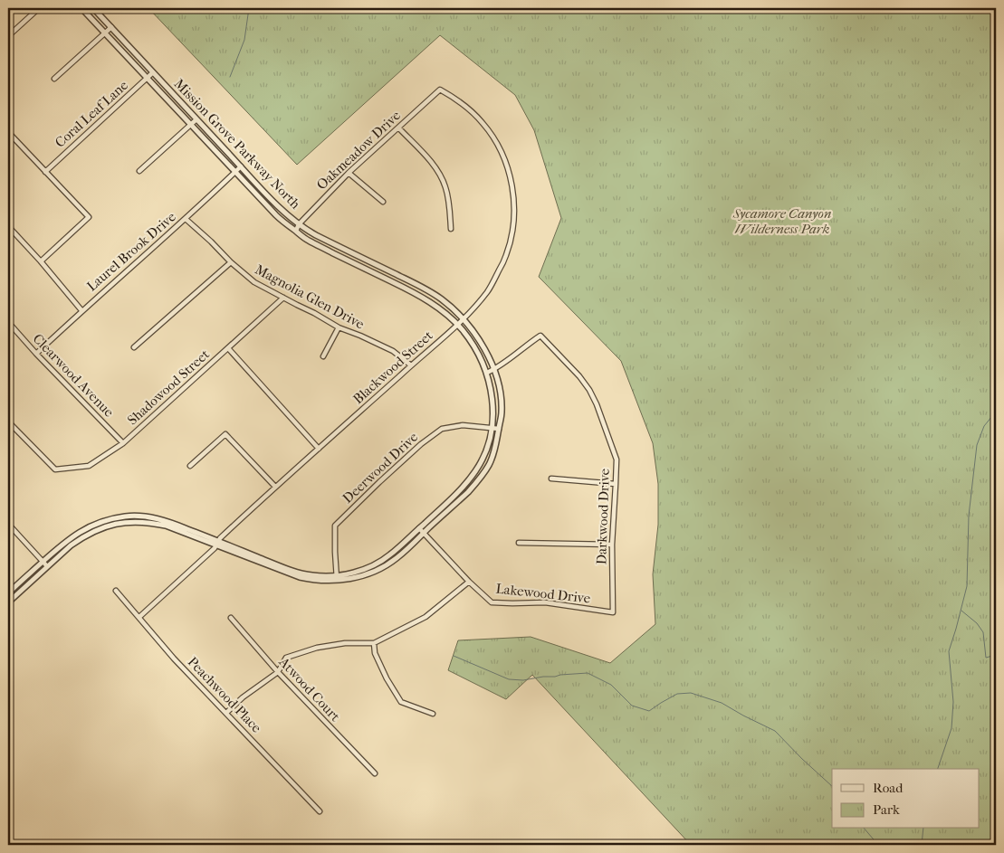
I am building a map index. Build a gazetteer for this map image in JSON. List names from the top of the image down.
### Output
{
  "streets": {
    "street": [
      "Coral Leaf Lane",
      "Mission Grove Parkway North",
      "Oakmeadow Drive",
      "Laurel Brook Drive",
      "Magnolia Glen Drive",
      "Blackwood Street",
      "Clearwood Avenue",
      "Shadowood Street",
      "Deerwood Drive",
      "Darkwood Drive",
      "Lakewood Drive",
      "Atwood Court",
      "Peachwood Place"
    ]
  },
  "crossings": [
    ["Coral Leaf Lane", "Mission Grove Parkway North"],
    ["Mission Grove Parkway North", "Oakmeadow Drive"],
    ["Mission Grove Parkway North", "Laurel Brook Drive"],
    ["Mission Grove Parkway North", "Blackwood Street"],
    ["Mission Grove Parkway North", "Deerwood Drive"],
    ["Mission Grove Parkway North", "Darkwood Drive"],
    ["Mission Grove Parkway North", "Lakewood Drive"],
    ["Oakmeadow Drive", "Blackwood Street"],
    ["Laurel Brook Drive", "Magnolia Glen Drive"],
    ["Laurel Brook Drive", "Clearwood Avenue"],
    ["Magnolia Glen Drive", "Blackwood Street"],
    ["Magnolia Glen Drive", "Shadowood Street"],
    ["Blackwood Street", "Peachwood Place"],
    ["Clearwood Avenue", "Shadowood Street"],
    ["Darkwood Drive", "Lakewood Drive"]
  ],
  "parks": ["Sycamore Canyon Wilderness Park"],
  "legend": ["Road", "Park"]
}
